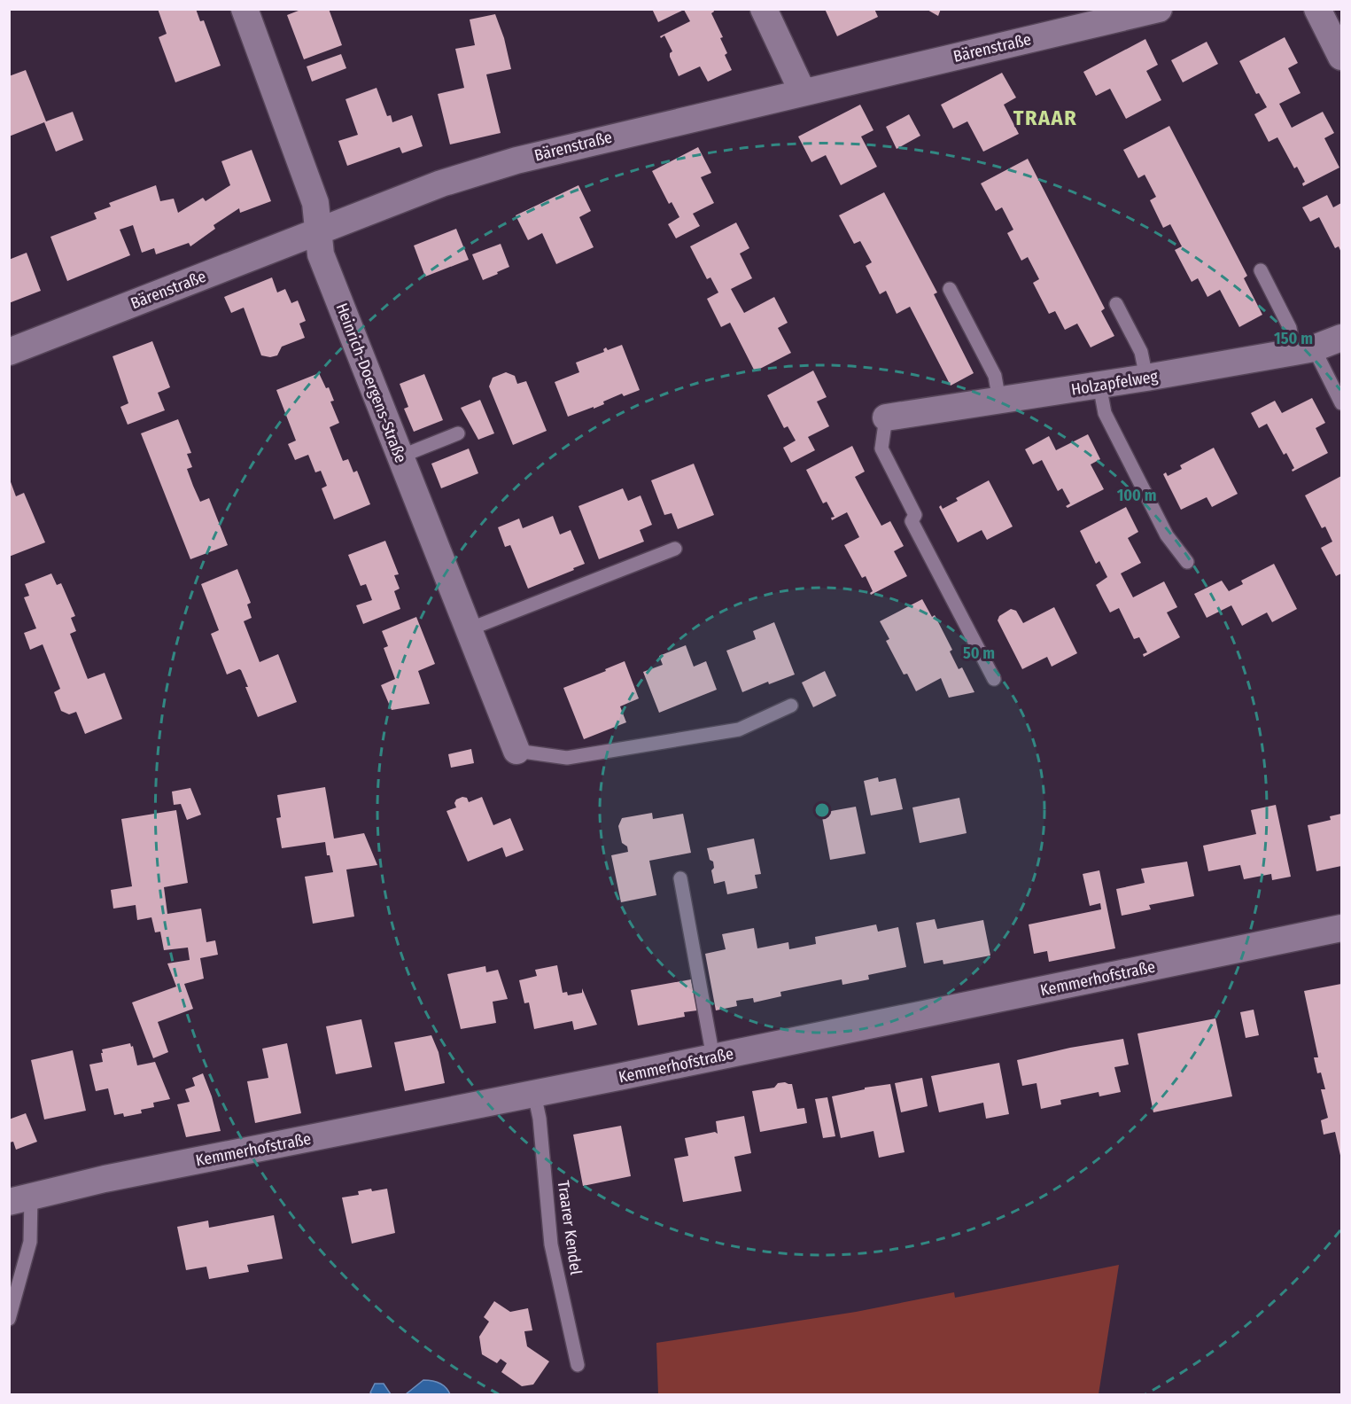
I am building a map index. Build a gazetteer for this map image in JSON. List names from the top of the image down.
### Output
{
  "streets": {
    "street": [
      "Bärenstraße",
      "Heinrich-Doergens-Straße",
      "Holzapfelweg",
      "Kemmerhofstraße"
    ],
    "lane": ["Traarer Kendel"]
  },
  "crossings": [
    ["Bärenstraße", "Heinrich-Doergens-Straße"],
    ["Kemmerhofstraße", "Traarer Kendel"]
  ],
  "districts": ["TRAAR"],
  "rings": ["150 m", "100 m", "50 m"]
}
